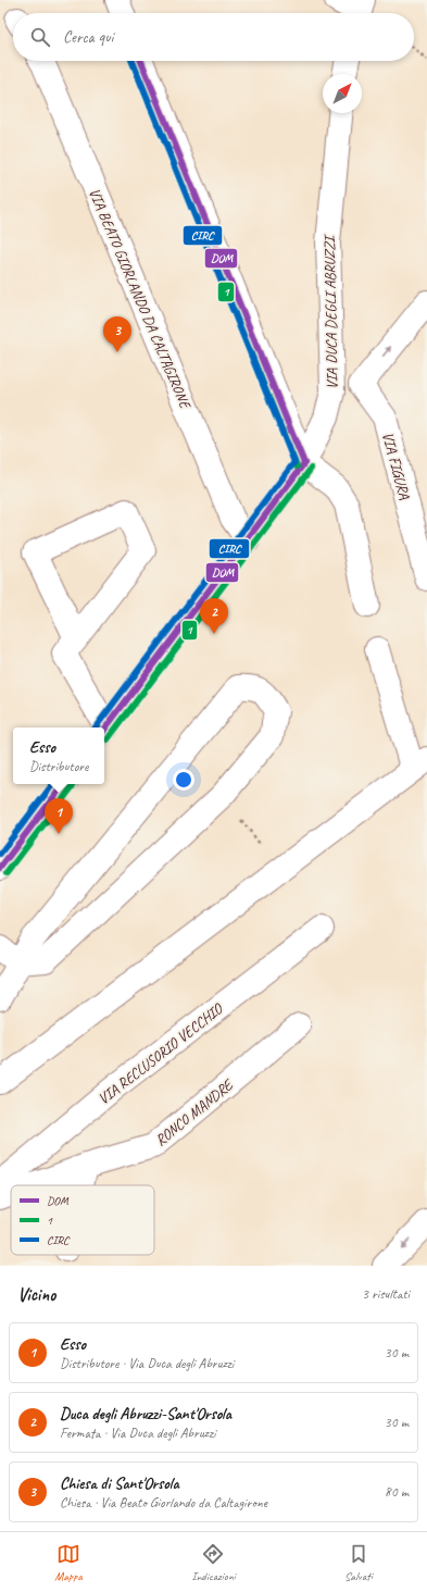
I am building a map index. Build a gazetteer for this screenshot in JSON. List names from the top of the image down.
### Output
{
  "streets": {
    "street": [
      "VIA BEATO GIORLANDO DA CALTAGIRONE",
      "VIA DUCA DEGLI ABRUZZI",
      "VIA FIGURA",
      "VIA RECLUSORIO VECCHIO",
      "RONCO MANDRE"
    ]
  },
  "crossings": [
    ["VIA BEATO GIORLANDO DA CALTAGIRONE", "VIA DUCA DEGLI ABRUZZI"]
  ],
  "lines": ["transit line DOM", "transit line 1", "transit line CIRC"],
  "legend": ["DOM", "1", "CIRC"],
  "north": "top right",
  "page": {
    "search": "Cerca qui",
    "pins": ["3", "2", "1"],
    "popup": ["Esso", "Distributore"],
    "heading": ["Vicino", "3 risultati"],
    "list": [
      {
        "mark": "1",
        "name": "Esso",
        "note": "Distributore · Via Duca degli Abruzzi",
        "value": "30 m"
      },
      {
        "mark": "2",
        "name": "Duca degli Abruzzi-Sant'Orsola",
        "note": "Fermata · Via Duca degli Abruzzi",
        "value": "30 m"
      },
      {
        "mark": "3",
        "name": "Chiesa di Sant'Orsola",
        "note": "Chiesa · Via Beato Giorlando da Caltagirone",
        "value": "80 m"
      }
    ],
    "nav": ["Mappa", "Indicazioni", "Salvati"]
  }
}
